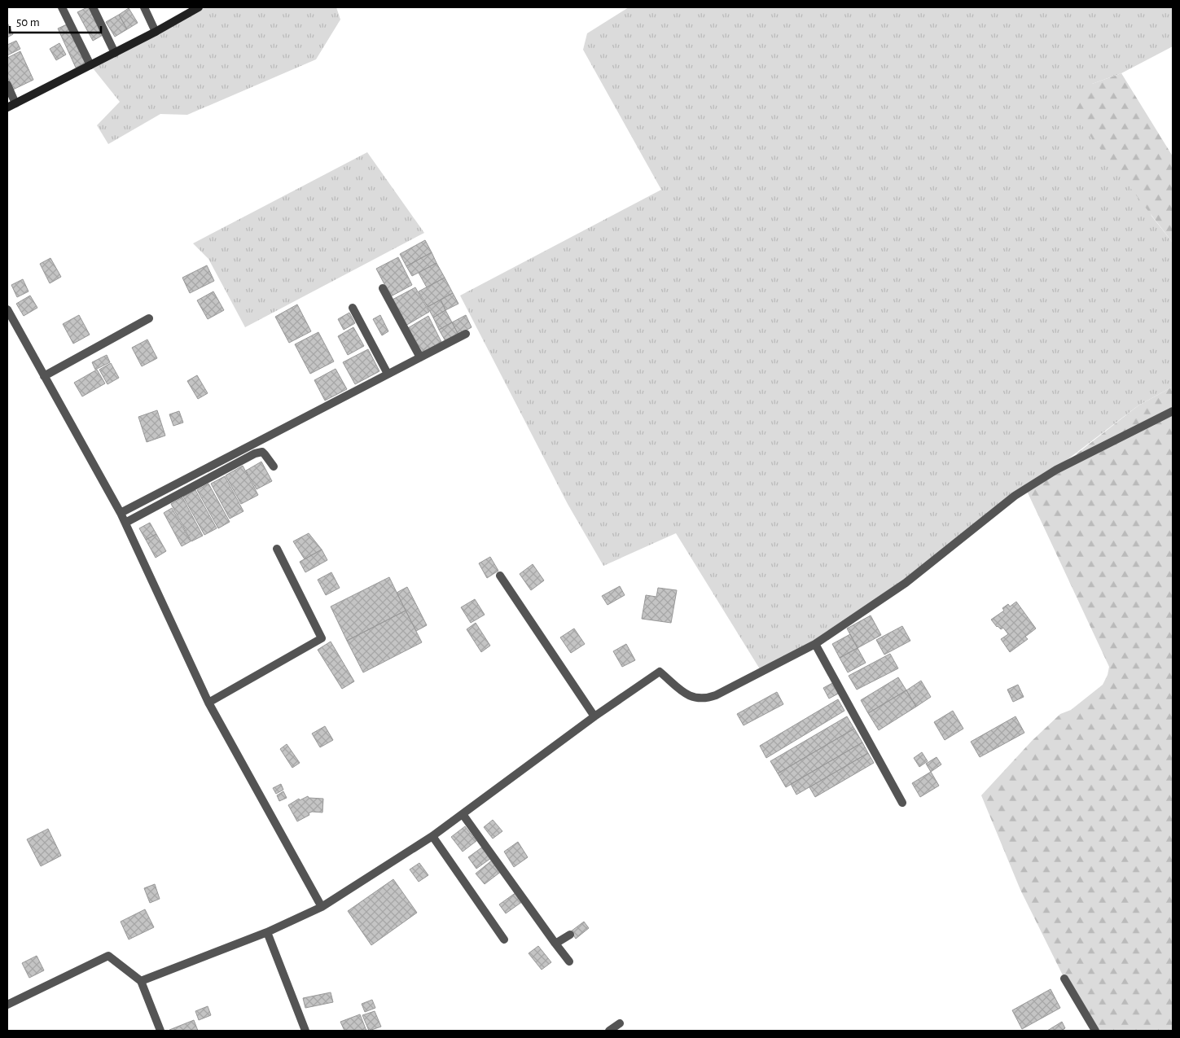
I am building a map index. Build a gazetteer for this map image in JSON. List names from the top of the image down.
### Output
{
  "scale_bar": "50 m"
}
